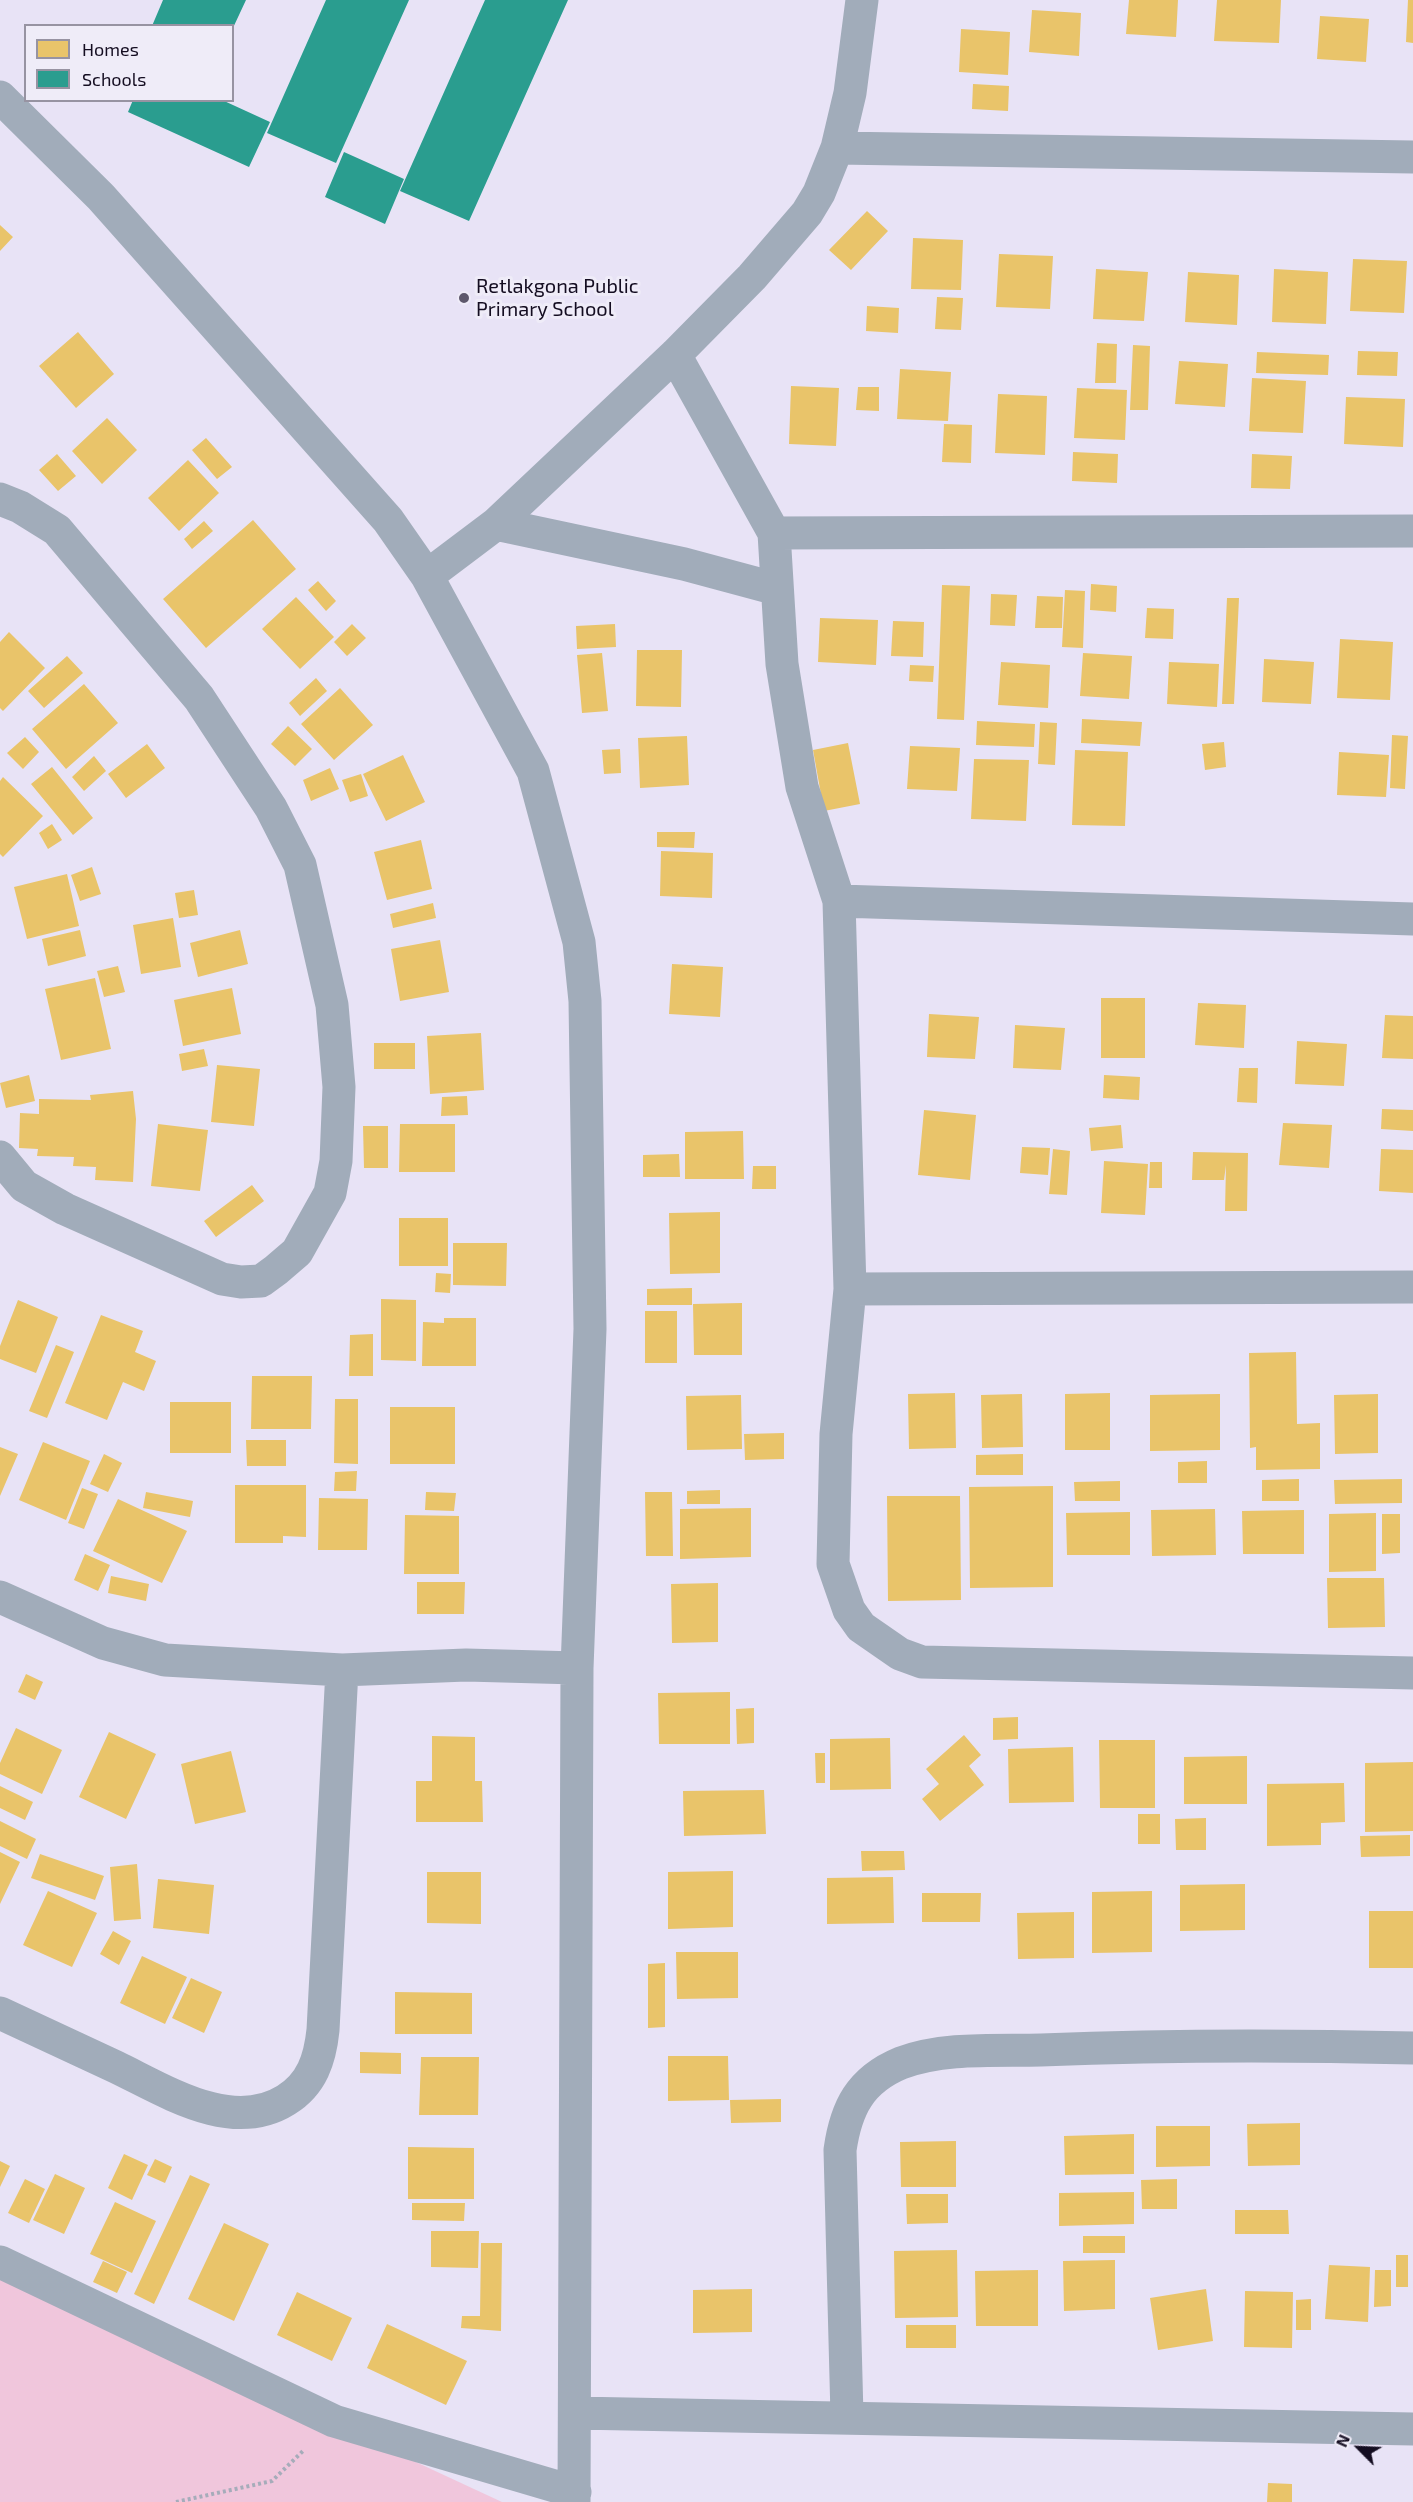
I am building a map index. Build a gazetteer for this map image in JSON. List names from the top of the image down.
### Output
{
  "places": ["Retlakgona Public Primary School"],
  "legend": ["Homes", "Schools"],
  "north": "top left"
}
